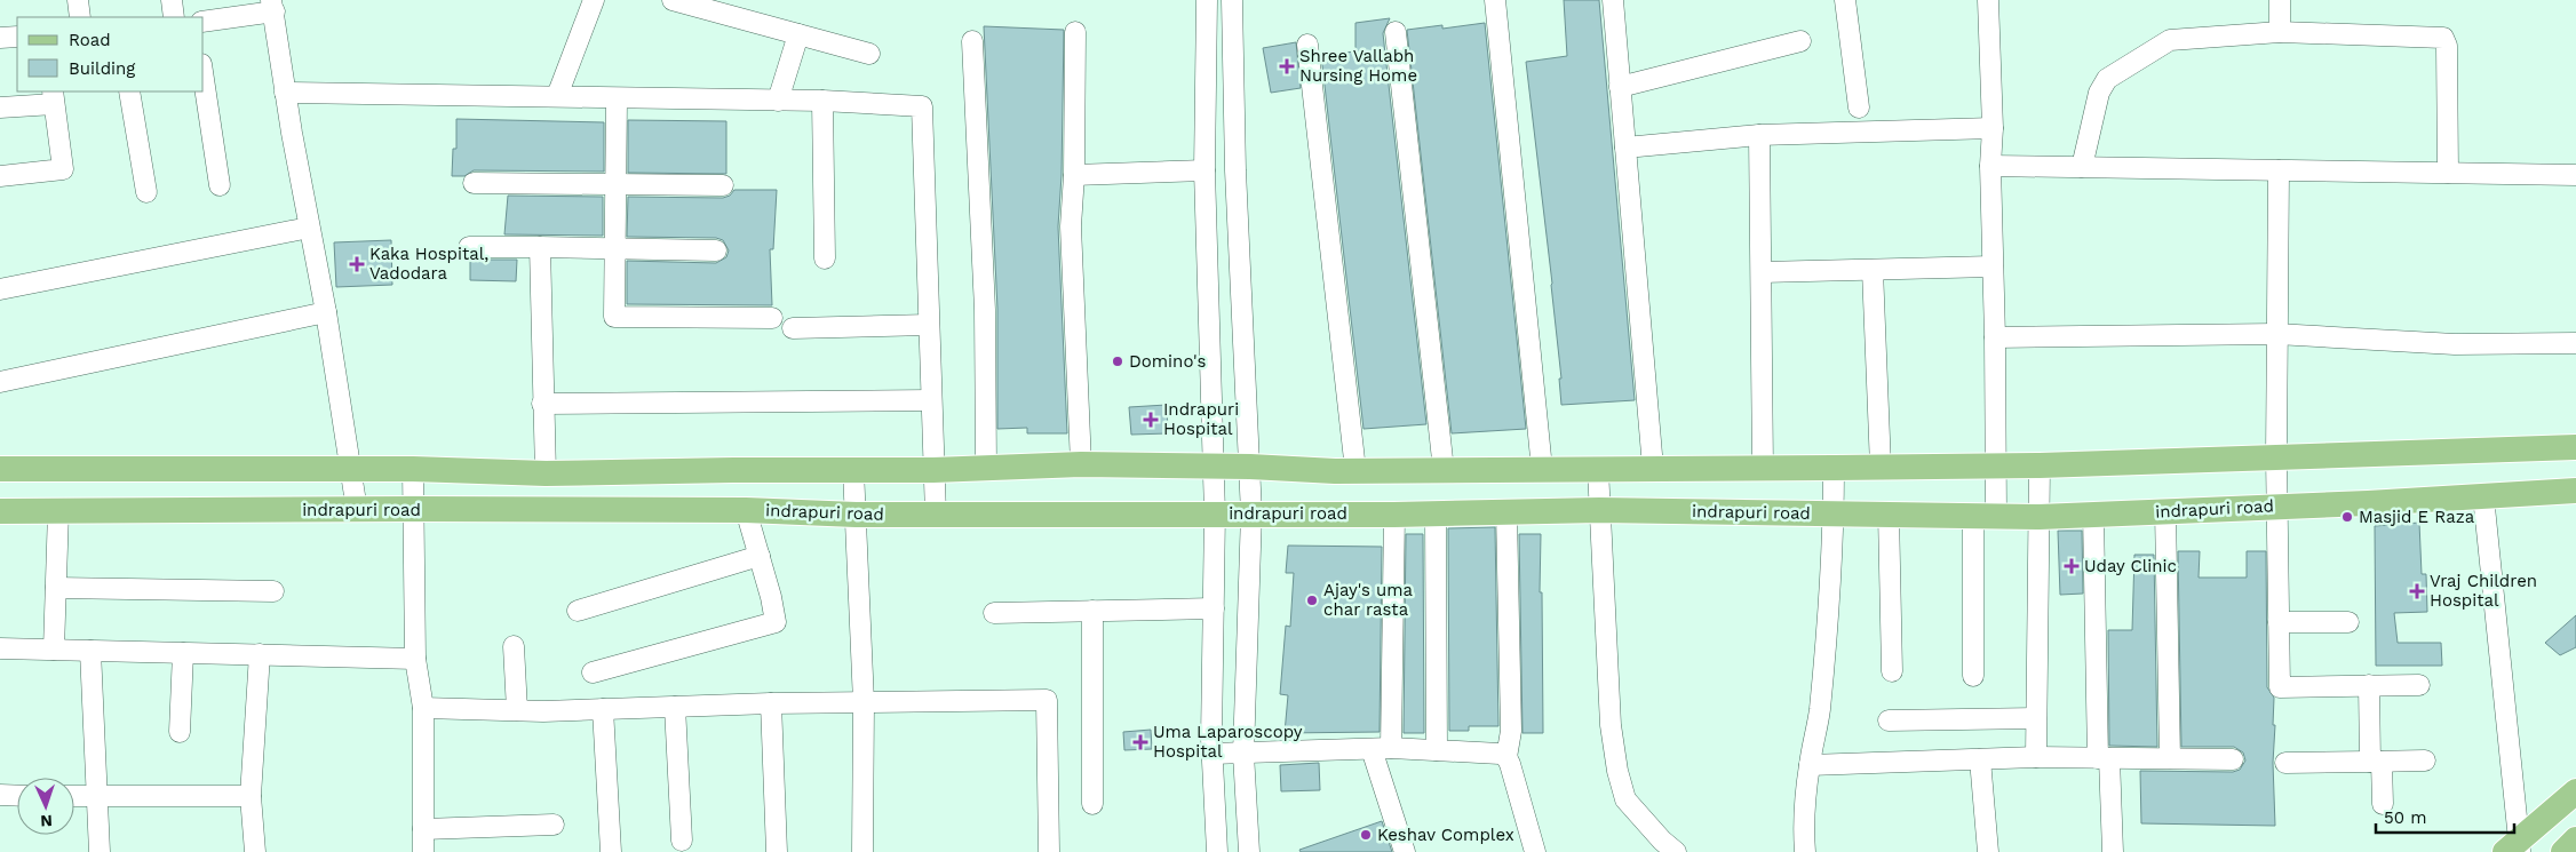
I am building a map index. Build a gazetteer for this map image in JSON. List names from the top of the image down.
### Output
{
  "streets": {
    "main road": ["indrapuri road"]
  },
  "places": {
    "health": [
      "Shree Vallabh Nursing Home",
      "Kaka Hospital, Vadodara",
      "Indrapuri Hospital",
      "Uday Clinic",
      "Vraj Children Hospital",
      "Uma Laparoscopy Hospital"
    ],
    "other": [
      "Domino's",
      "Masjid E Raza",
      "Ajay's uma char rasta",
      "Keshav Complex"
    ]
  },
  "legend": ["Road", "Building"],
  "scale_bar": "50 m",
  "north": "bottom"
}
